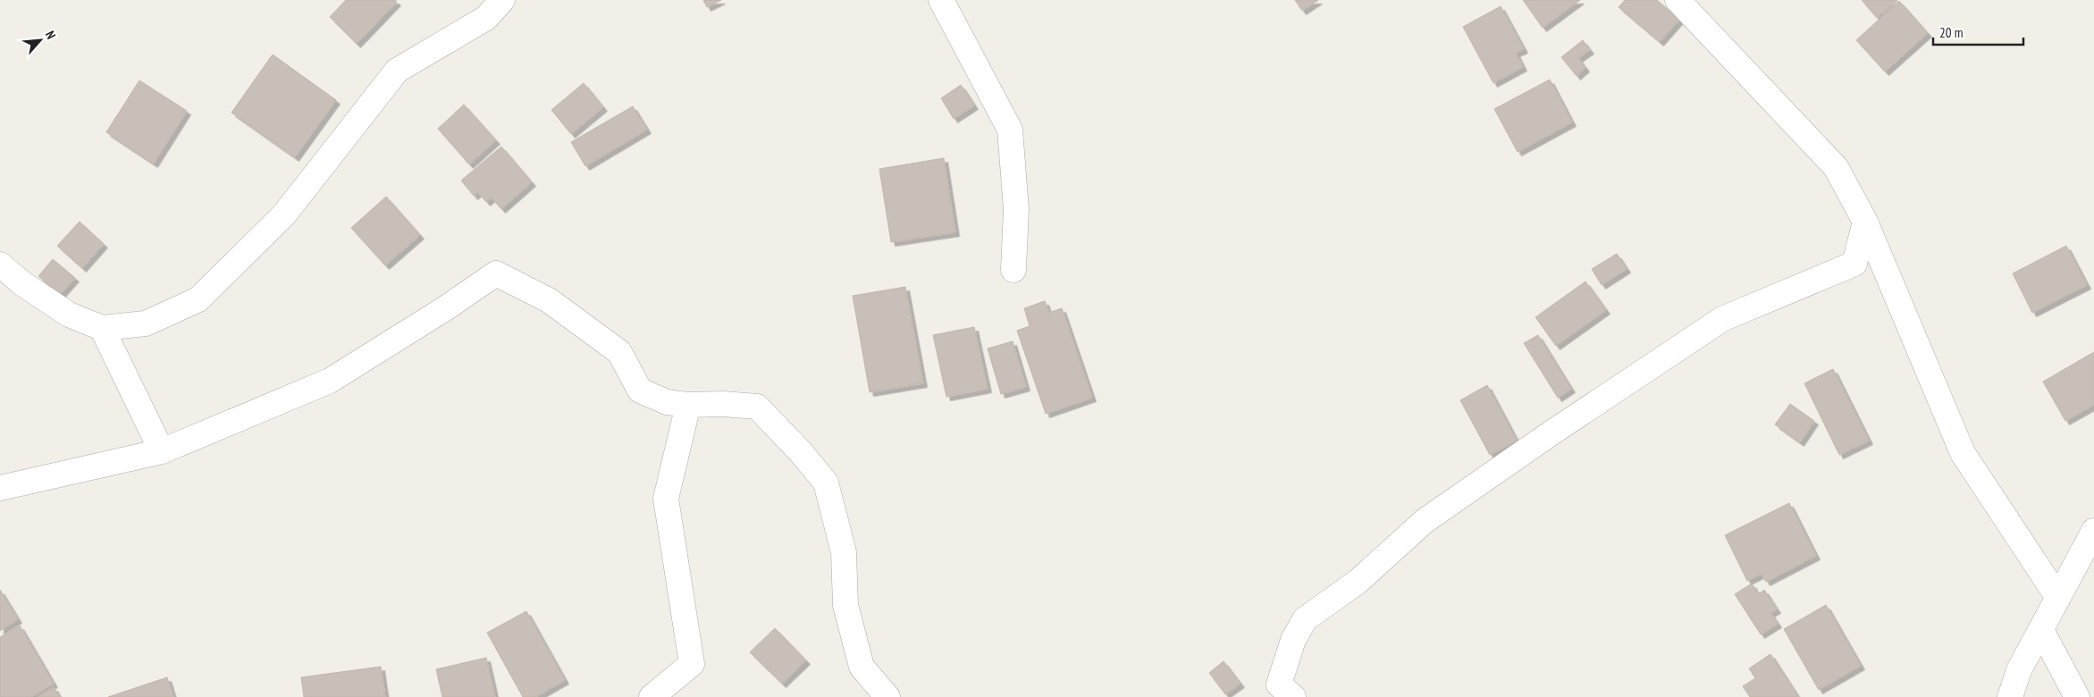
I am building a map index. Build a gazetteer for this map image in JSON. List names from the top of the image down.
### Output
{
  "scale_bar": "20 m",
  "north": "top right"
}
